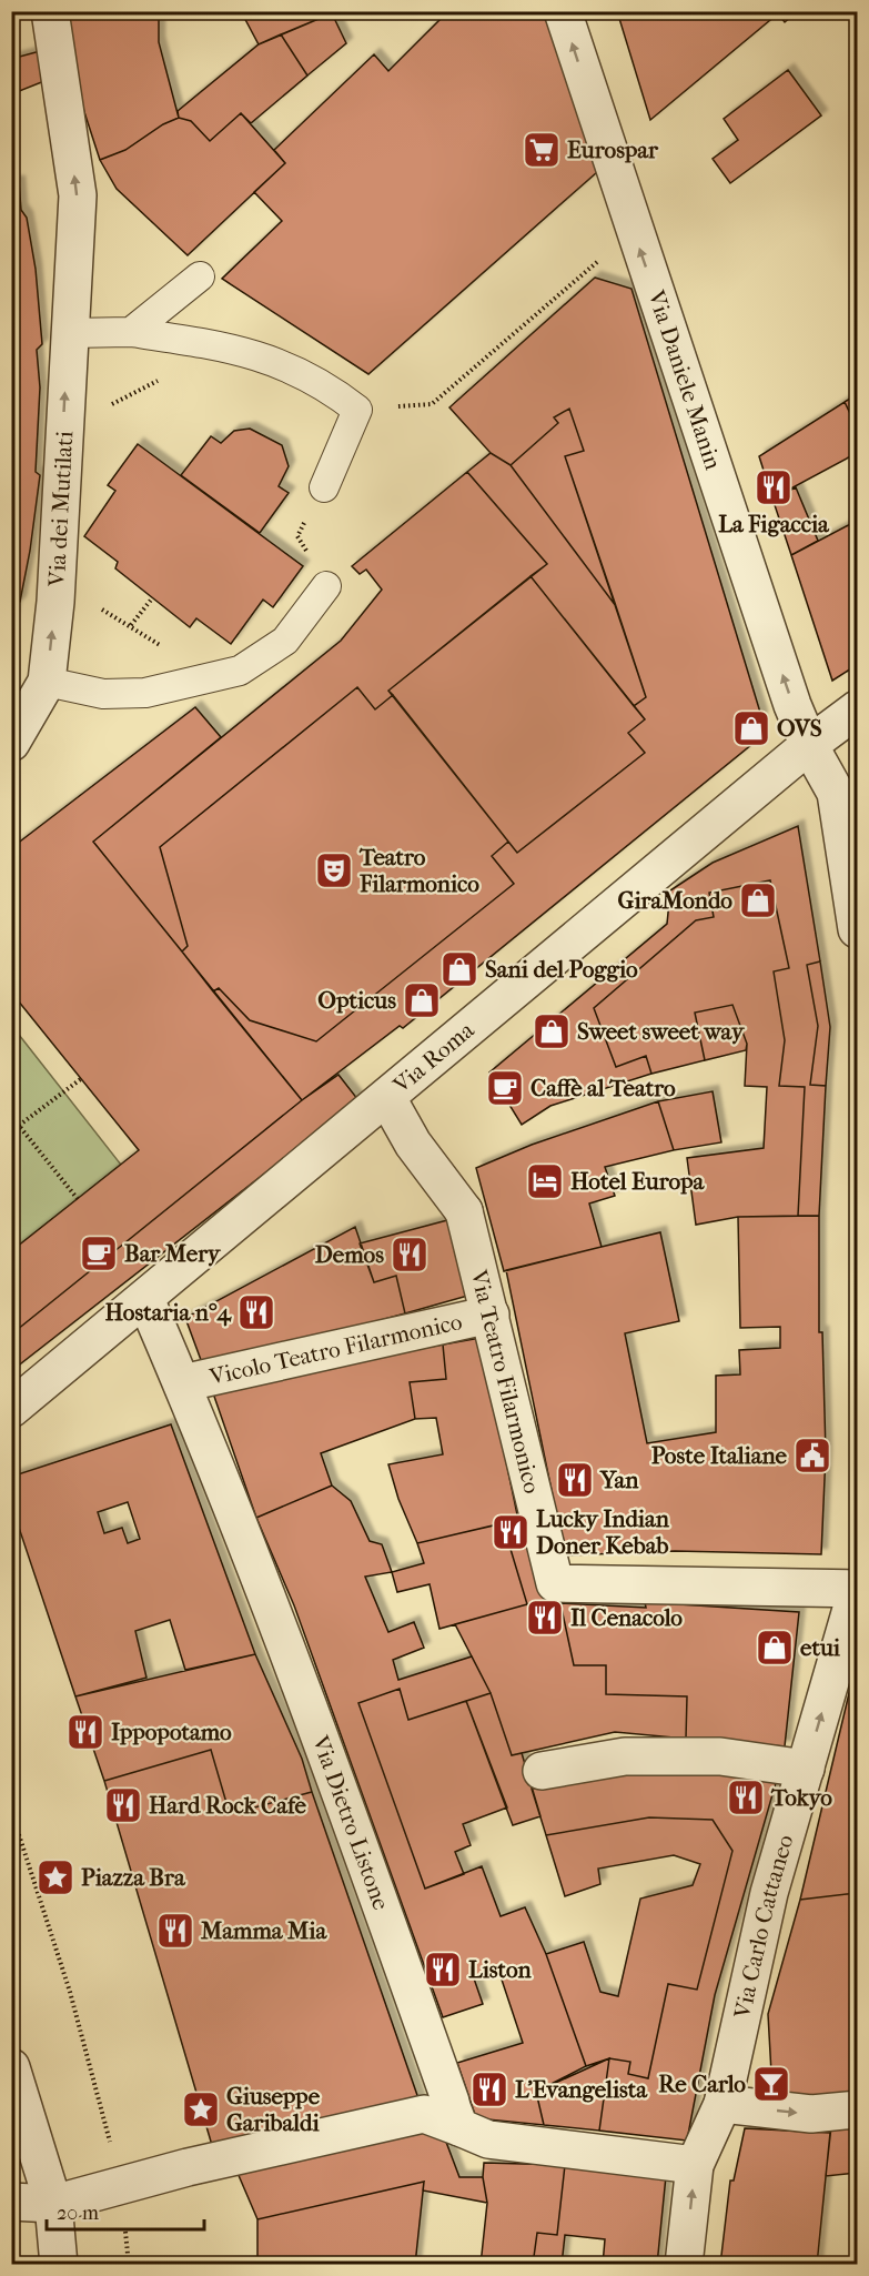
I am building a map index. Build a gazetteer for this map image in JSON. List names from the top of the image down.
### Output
{
  "streets": {
    "street": [
      "Via Daniele Manin",
      "Via dei Mutilati",
      "Via Roma",
      "Vicolo Teatro Filarmonico",
      "Via Teatro Filarmonico",
      "Via Dietro Listone",
      "Via Carlo Cattaneo"
    ]
  },
  "crossings": [
    ["Via Daniele Manin", "Via Roma"],
    ["Via Roma", "Via Teatro Filarmonico"],
    ["Via Roma", "Via Dietro Listone"],
    ["Vicolo Teatro Filarmonico", "Via Teatro Filarmonico"],
    ["Vicolo Teatro Filarmonico", "Via Dietro Listone"],
    ["Via Teatro Filarmonico", "Via Carlo Cattaneo"]
  ],
  "one_way": ["Via Daniele Manin", "Via dei Mutilati"],
  "places": {
    "supermarket": ["Eurospar"],
    "restaurant": [
      "La Figaccia",
      "Demos",
      "Hostaria n°4",
      "Yan",
      "Lucky Indian Doner Kebab",
      "Il Cenacolo",
      "Ippopotamo",
      "Tokyo",
      "Hard Rock Cafe",
      "Mamma Mia",
      "Liston",
      "L'Evangelista"
    ],
    "shop": [
      "OVS",
      "GiraMondo",
      "Sani del Poggio",
      "Opticus",
      "Sweet sweet way",
      "etui"
    ],
    "theatre": ["Teatro Filarmonico"],
    "cafe": ["Caffè al Teatro", "Bar Mery"],
    "hotel": ["Hotel Europa"],
    "public building": ["Poste Italiane"],
    "place": ["Piazza Bra", "Giuseppe Garibaldi"],
    "bar": ["Re Carlo"]
  },
  "scale_bar": "20 m"
}
